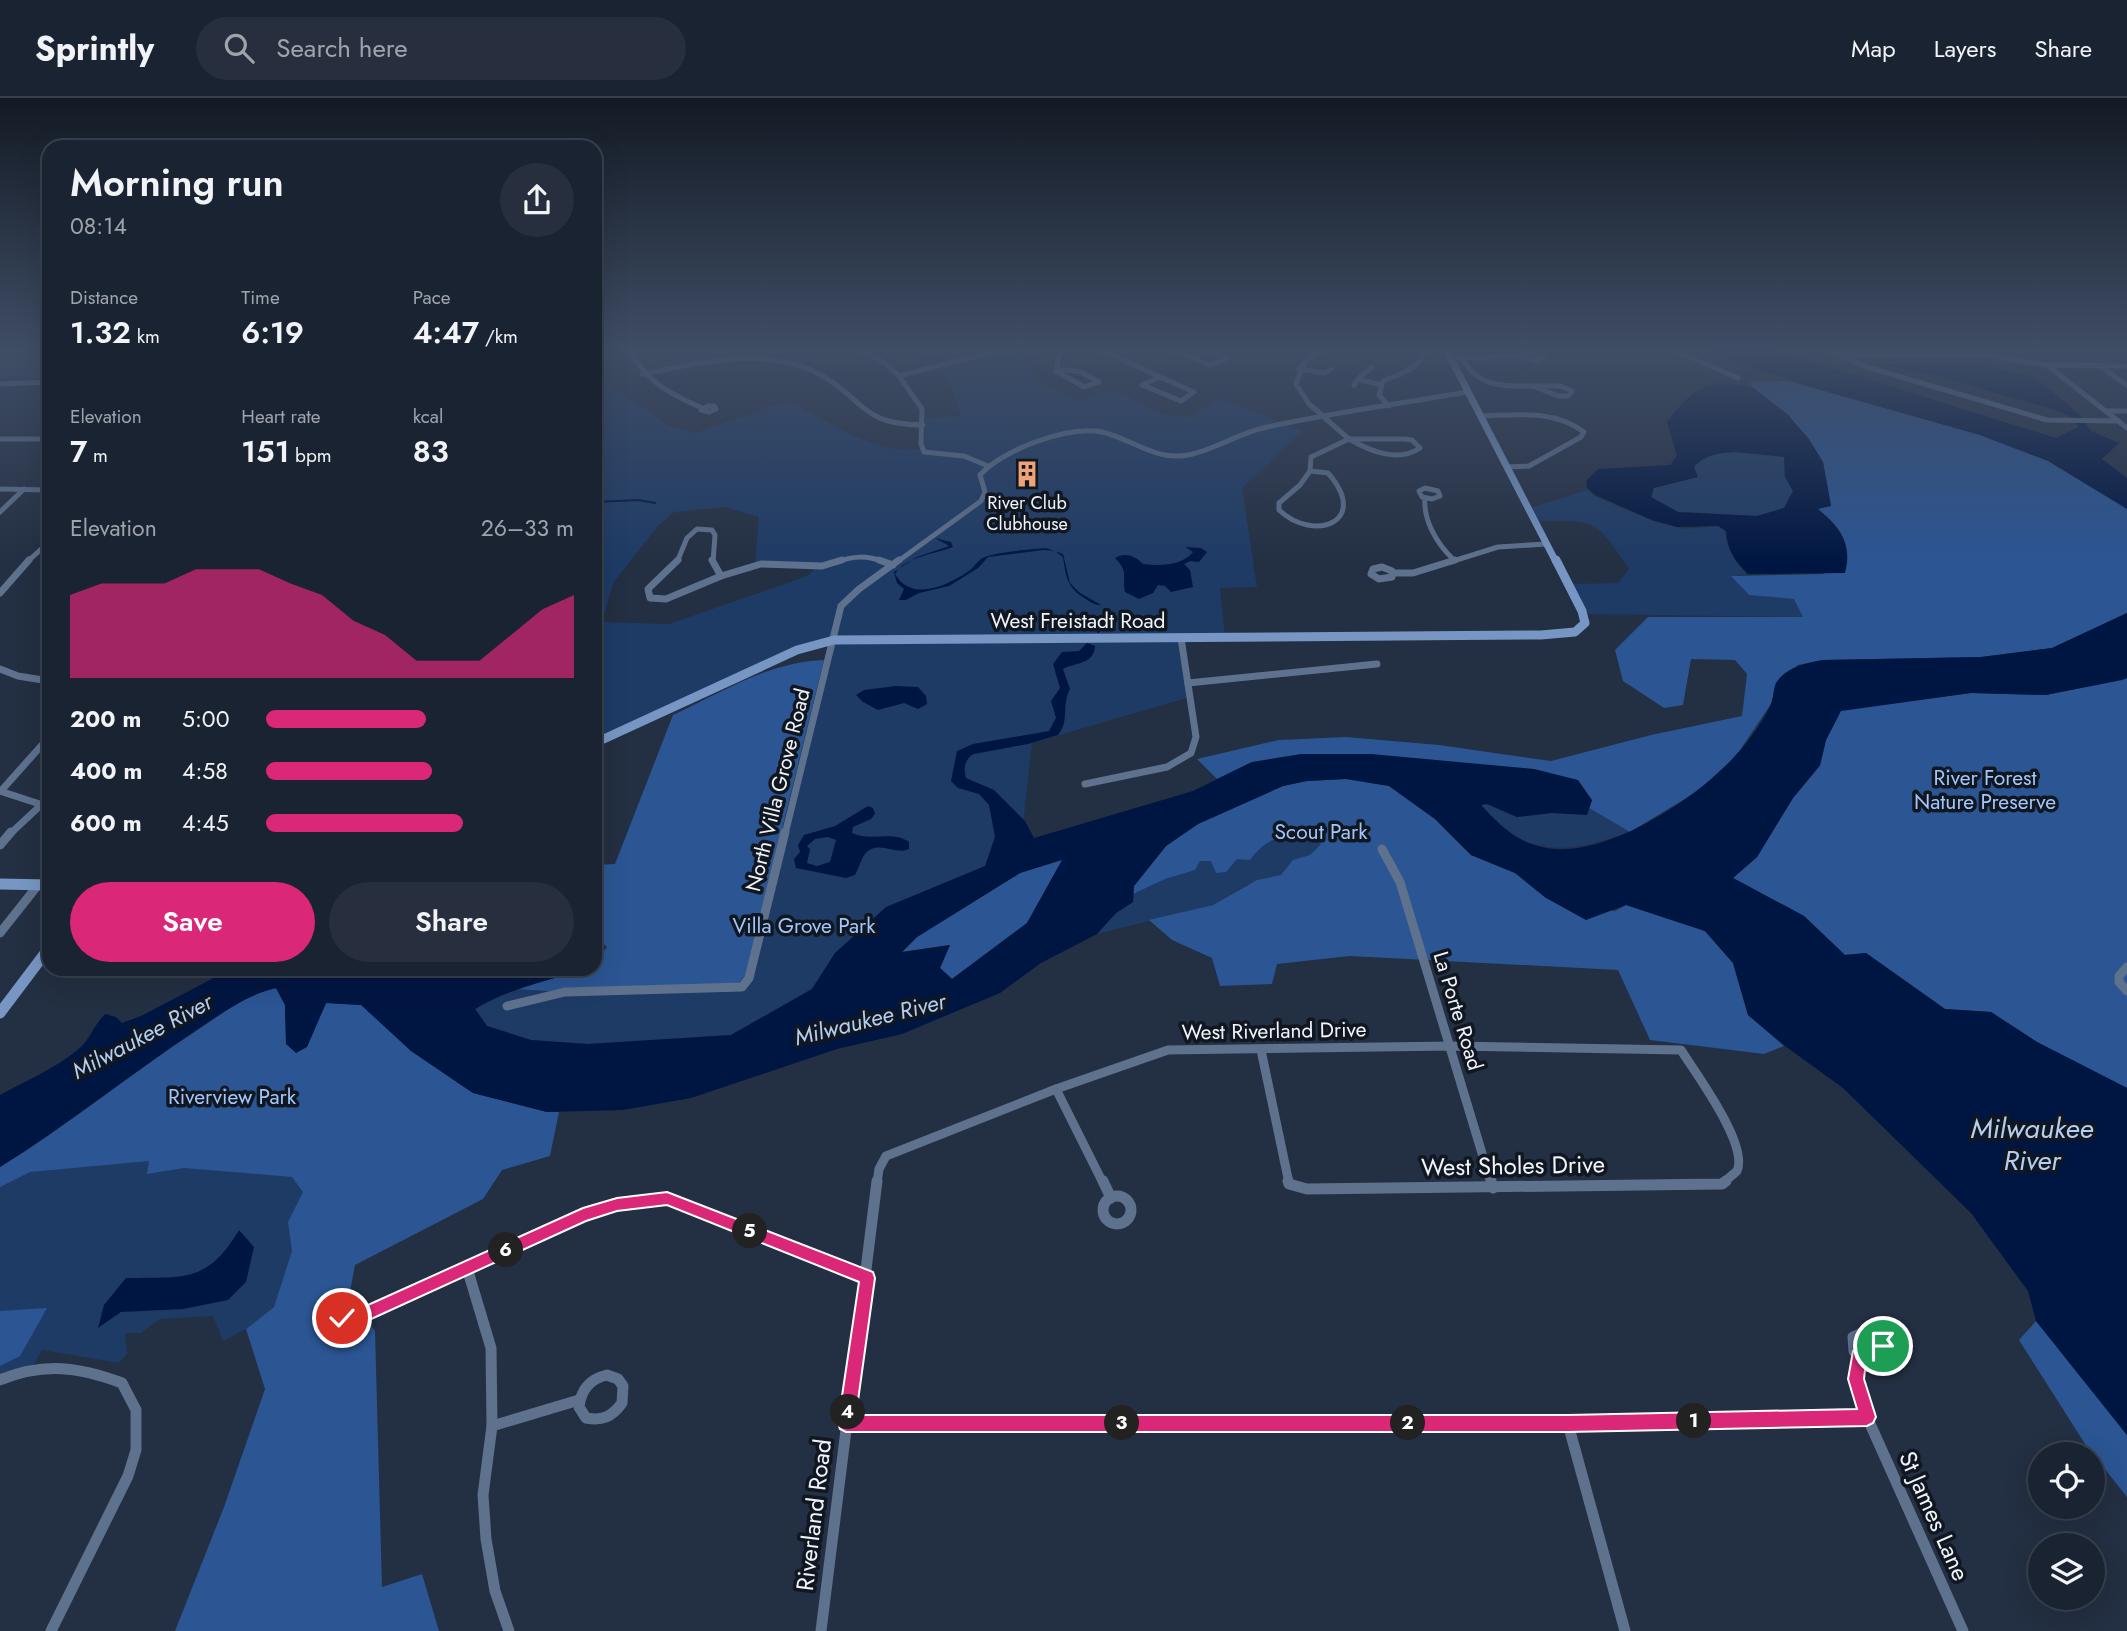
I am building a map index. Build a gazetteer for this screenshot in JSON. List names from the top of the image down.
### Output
{
  "streets": {
    "street": [
      "West Freistadt Road",
      "North Villa Grove Road",
      "La Porte Road",
      "West Riverland Drive",
      "West Sholes Drive",
      "Riverland Road",
      "St James Lane"
    ]
  },
  "crossings": [
    ["West Freistadt Road", "North Villa Grove Road"],
    ["La Porte Road", "West Riverland Drive"],
    ["La Porte Road", "West Sholes Drive"],
    ["West Riverland Drive", "West Sholes Drive"],
    ["West Riverland Drive", "Riverland Road"]
  ],
  "water": ["Milwaukee River"],
  "parks": [
    "River Forest Nature Preserve",
    "Scout Park",
    "Villa Grove Park",
    "Riverview Park"
  ],
  "places": {
    "building": ["River Club Clubhouse"]
  },
  "page": {
    "header": "Sprintly",
    "search": "Search here",
    "nav": ["Map", "Layers", "Share"],
    "heading": ["Morning run", "08:14"],
    "stats": [
      ["Distance", "1.32 km"],
      ["Time", "6:19"],
      ["Pace", "4:47 /km"],
      ["Elevation", "7 m"],
      ["Heart rate", "151 bpm"],
      ["kcal", "83"]
    ],
    "chart": ["Elevation", "26–33 m"],
    "list": [
      {
        "name": "200 m",
        "note": "5:00"
      },
      {
        "name": "400 m",
        "note": "4:58"
      },
      {
        "name": "600 m",
        "note": "4:45"
      }
    ],
    "buttons": ["Save", "Share"],
    "pins": [
      "5",
      "6",
      "4",
      "1",
      "2",
      "3"
    ]
  }
}
